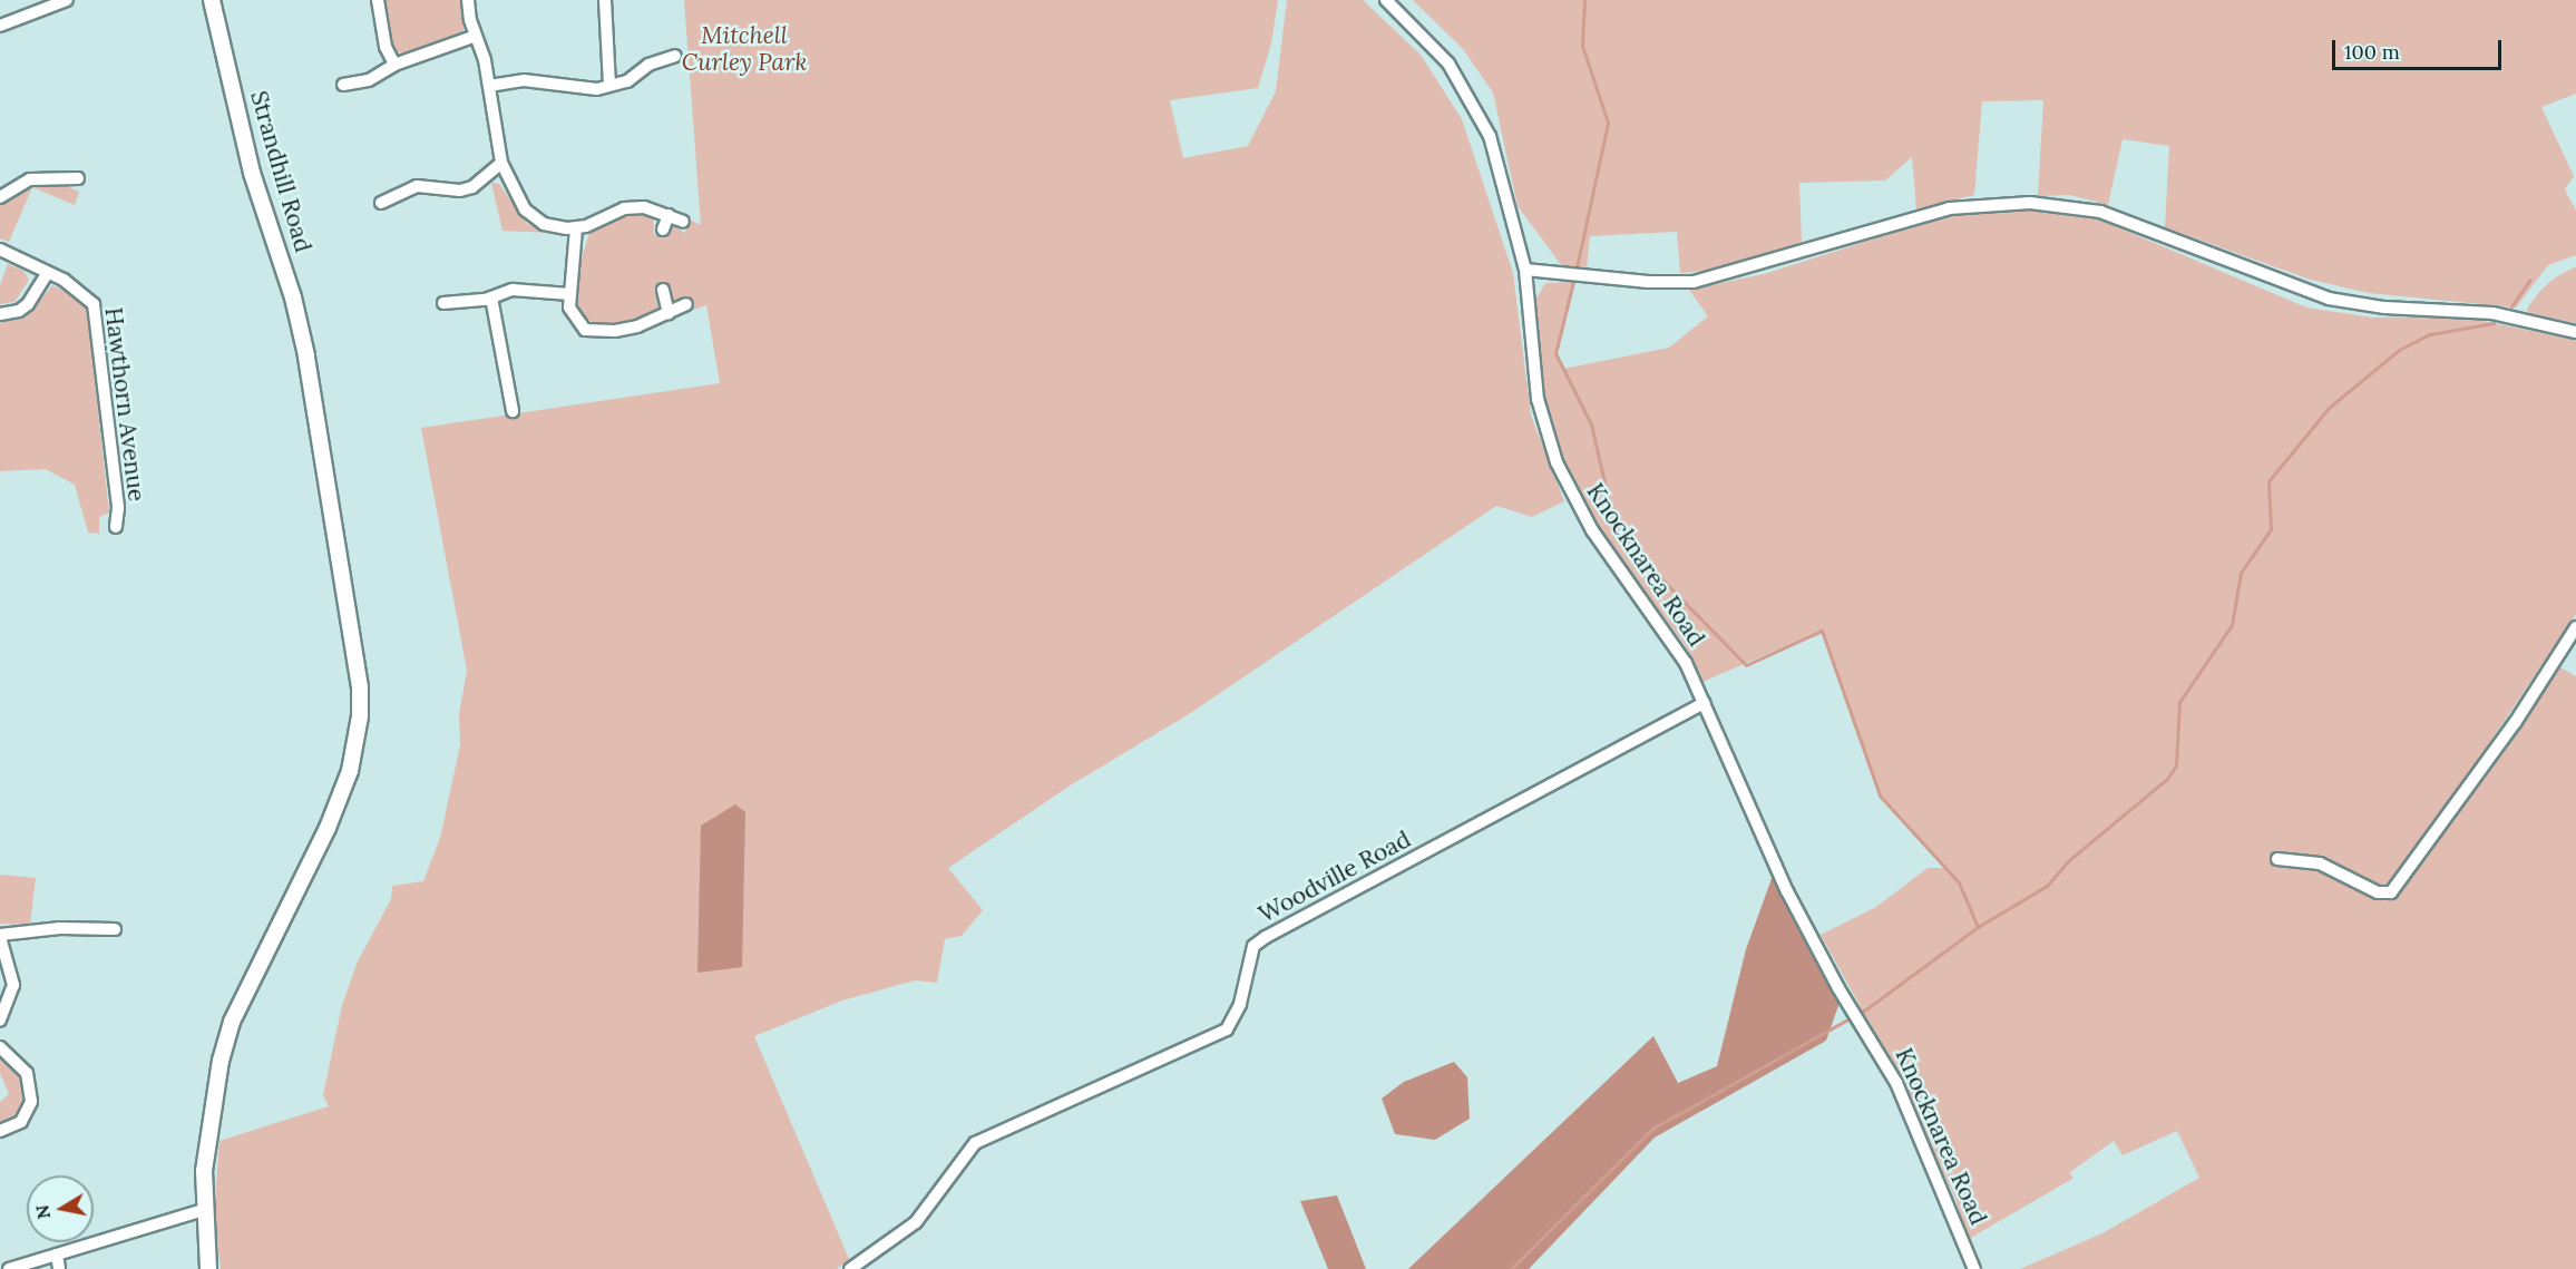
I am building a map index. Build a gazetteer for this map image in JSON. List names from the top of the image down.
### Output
{
  "streets": {
    "main road": ["Strandhill Road"],
    "street": ["Hawthorn Avenue", "Knocknarea Road", "Woodville Road"]
  },
  "crossings": [
    ["Knocknarea Road", "Woodville Road"]
  ],
  "parks": ["Mitchell Curley Park"],
  "scale_bar": "100 m",
  "north": "left"
}
